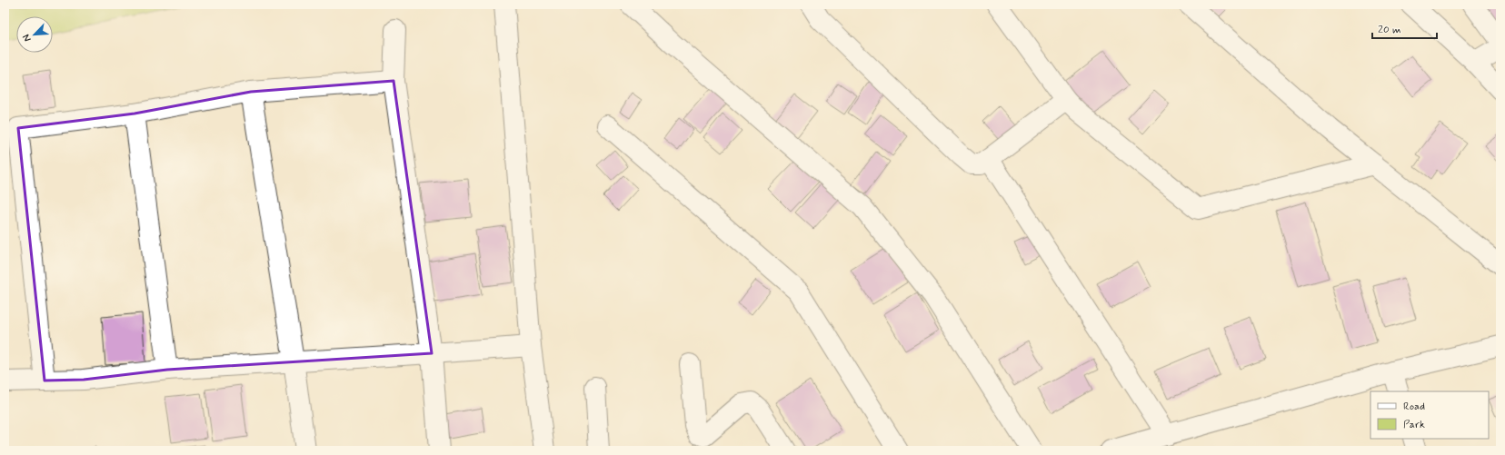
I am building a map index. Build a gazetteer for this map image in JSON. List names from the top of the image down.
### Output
{
  "legend": ["Road", "Park"],
  "scale_bar": "20 m",
  "north": "bottom left"
}
